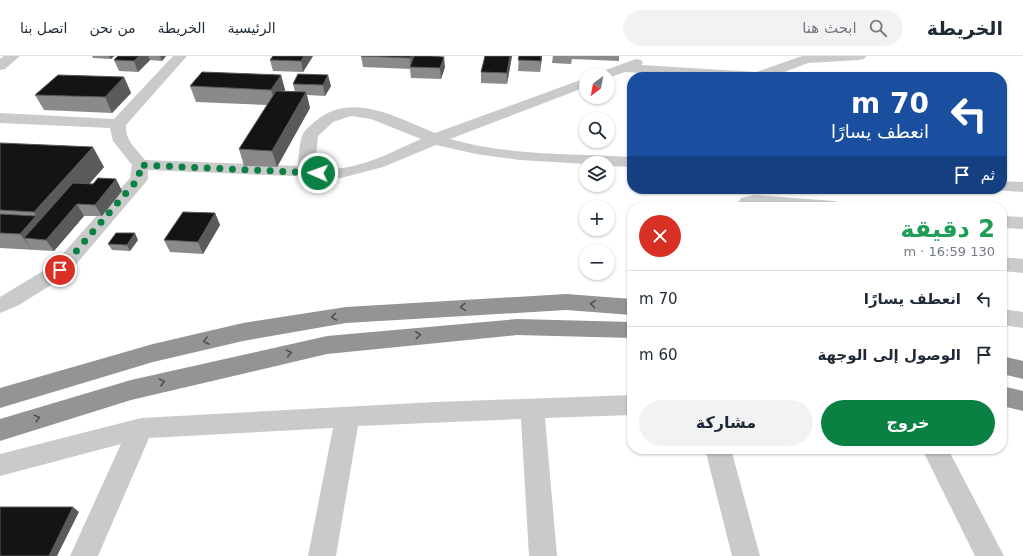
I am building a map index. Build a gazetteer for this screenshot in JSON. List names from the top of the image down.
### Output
{
  "north": "bottom left",
  "page": {
    "header": "الخريطة",
    "search": "ابحث هنا",
    "nav": [
      "الرئيسية",
      "الخريطة",
      "من نحن",
      "اتصل بنا"
    ],
    "map_buttons": ["+", "−"],
    "turn": ["70 m", "انعطف يسارًا"],
    "then": "ثم",
    "heading": ["2 دقيقة", "130 m · 16:59"],
    "list": [
      {
        "name": "انعطف يسارًا",
        "value": "70 m"
      },
      {
        "name": "الوصول إلى الوجهة",
        "value": "60 m"
      }
    ],
    "buttons": ["خروج", "مشاركة"]
  }
}
